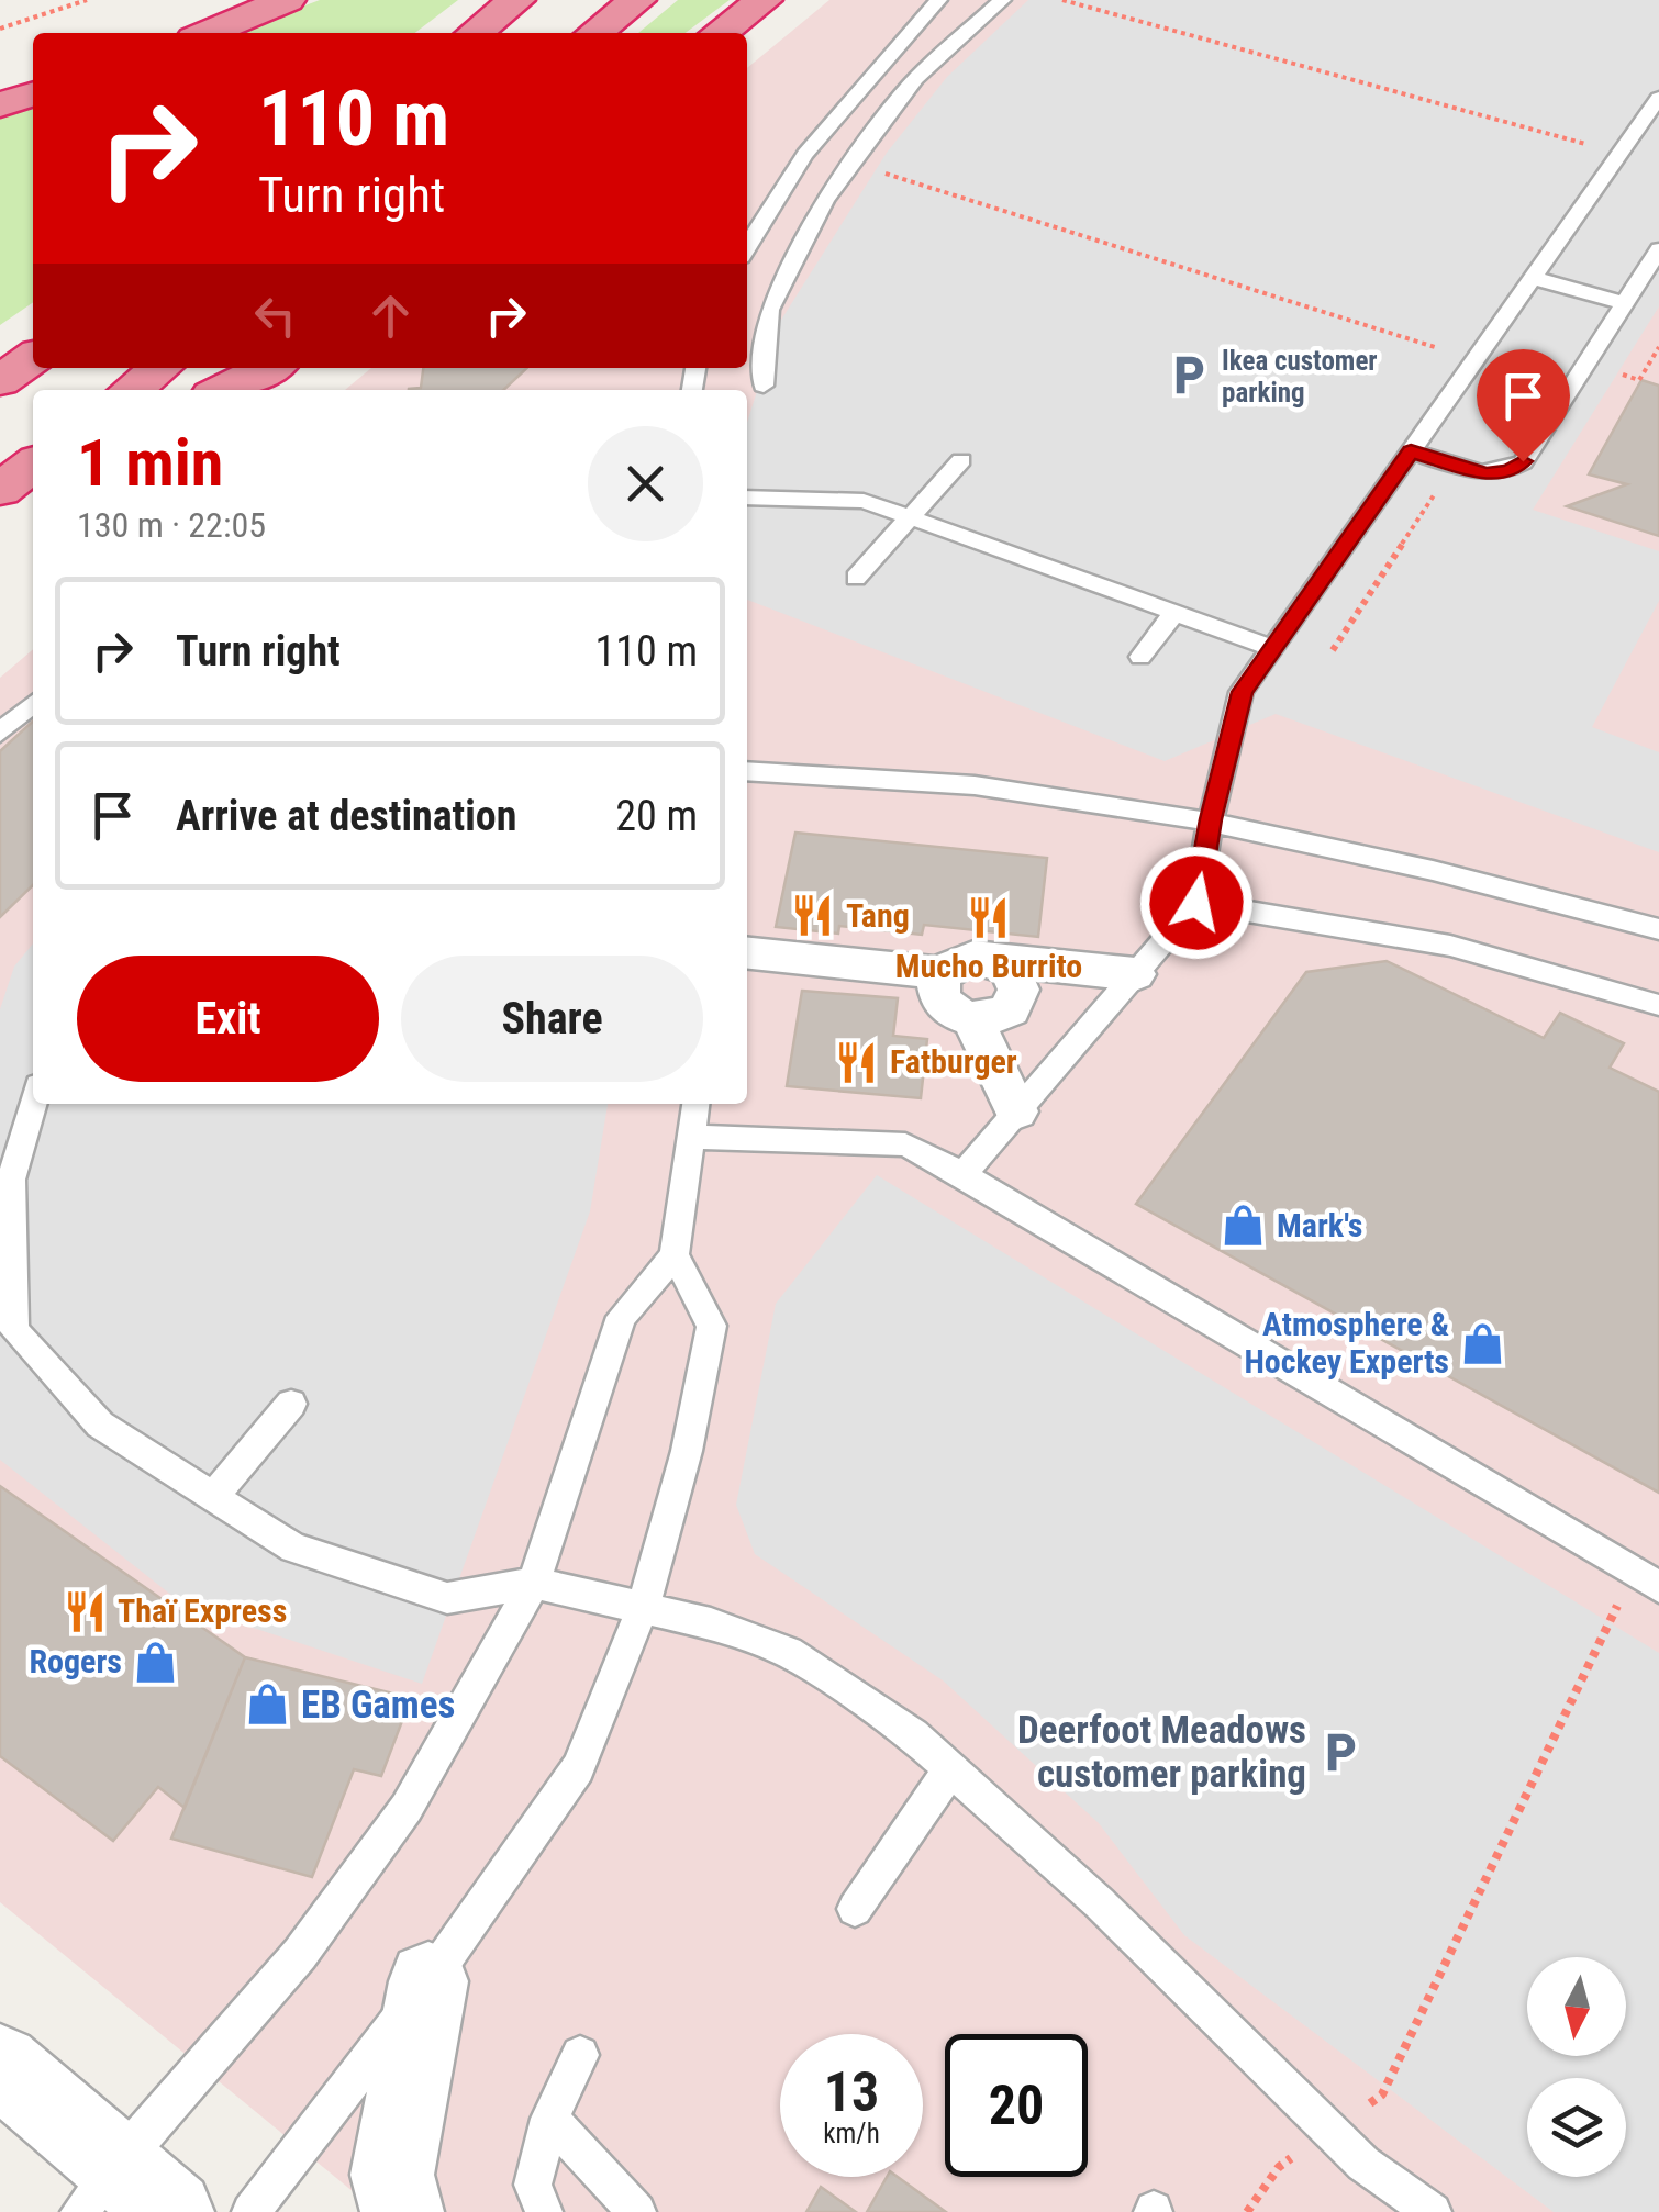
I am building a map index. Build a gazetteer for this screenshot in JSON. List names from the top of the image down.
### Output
{
  "places": {
    "parking": ["Ikea customer parking", "Deerfoot Meadows customer parking"],
    "restaurant": [
      "Tang",
      "Mucho Burrito",
      "Fatburger",
      "Thaï Express"
    ],
    "shop": [
      "Mark's",
      "Atmosphere & Hockey Experts",
      "Rogers",
      "EB Games"
    ]
  },
  "north": "bottom",
  "page": {
    "turn": ["110 m", "Turn right"],
    "heading": ["1 min", "130 m · 22:05"],
    "list": [
      {
        "name": "Turn right",
        "value": "110 m"
      },
      {
        "name": "Arrive at destination",
        "value": "20 m"
      }
    ],
    "buttons": ["Exit", "Share"],
    "speed": "13 km/h",
    "limit": "20"
  }
}
